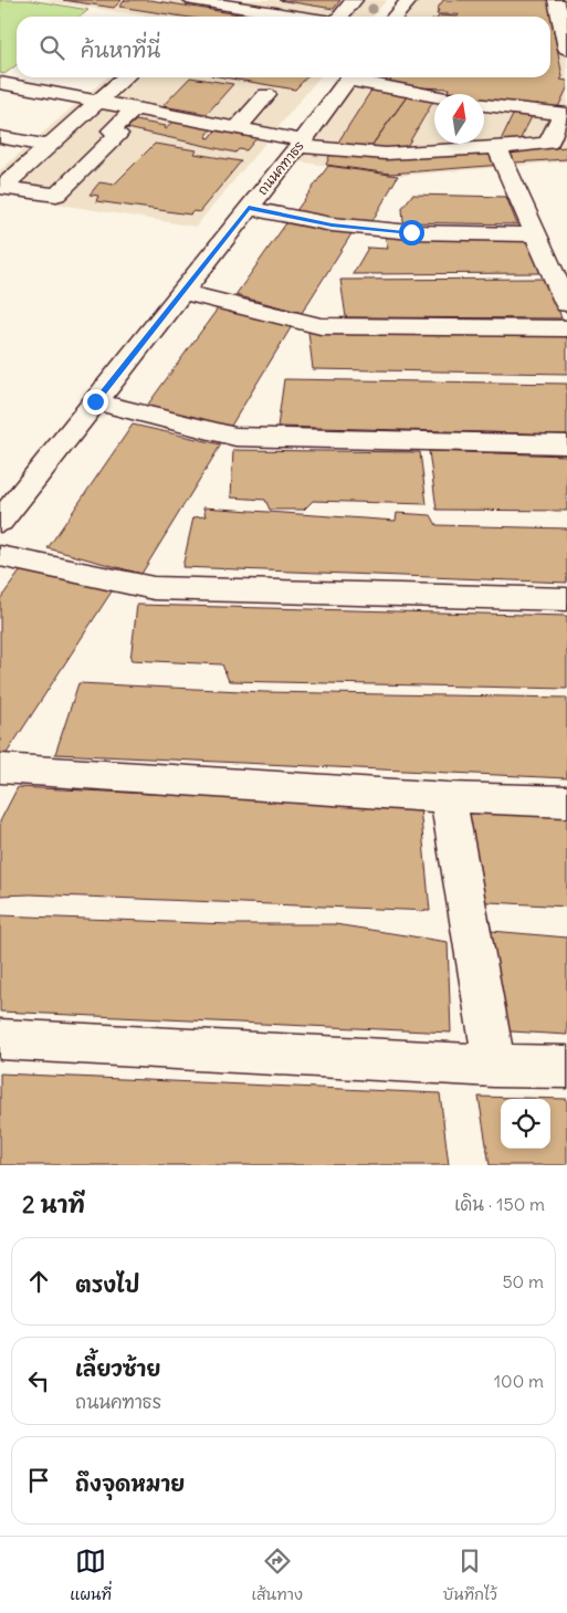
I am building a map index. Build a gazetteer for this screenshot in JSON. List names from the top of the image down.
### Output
{
  "streets": {
    "street": ["ถนนคฑาธร"]
  },
  "north": "top",
  "page": {
    "search": "ค้นหาที่นี่",
    "heading": ["2 นาที", "เดิน · 150 m"],
    "list": [
      ["ตรงไป", "50 m"],
      ["เลี้ยวซ้าย", "ถนนคฑาธร", "100 m"],
      "ถึงจุดหมาย"
    ],
    "nav": ["แผนที่", "เส้นทาง", "บันทึกไว้"]
  }
}
